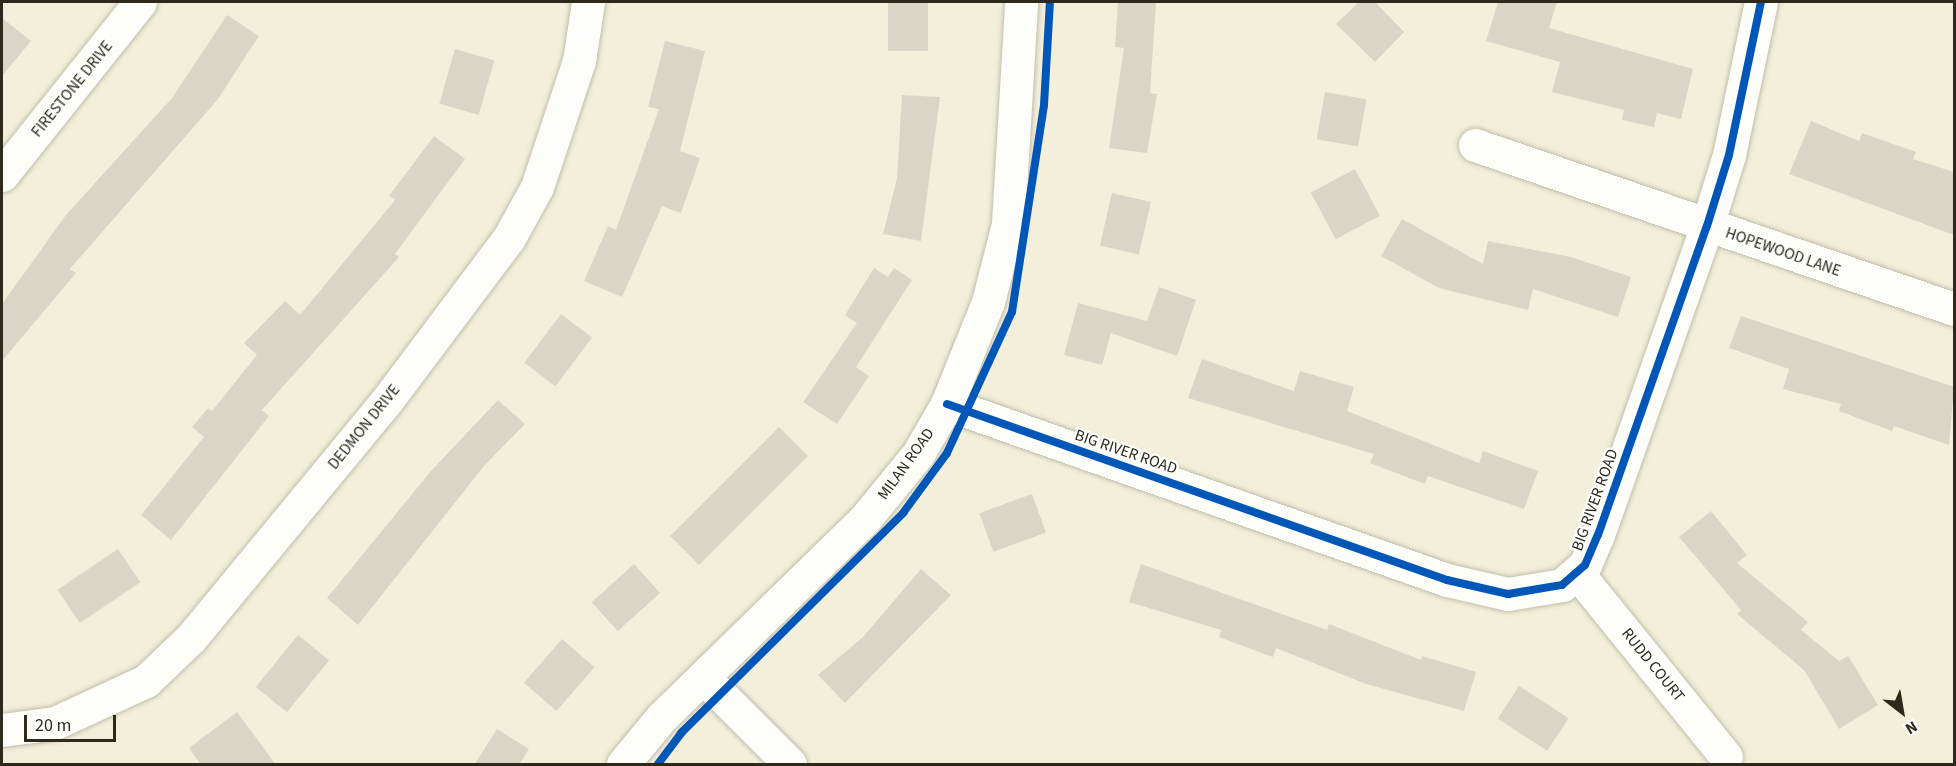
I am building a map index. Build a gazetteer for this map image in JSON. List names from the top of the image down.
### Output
{
  "streets": {
    "street": [
      "FIRESTONE DRIVE",
      "HOPEWOOD LANE",
      "DEDMON DRIVE",
      "BIG RIVER ROAD",
      "MILAN ROAD",
      "RUDD COURT"
    ]
  },
  "crossings": [
    ["HOPEWOOD LANE", "BIG RIVER ROAD"],
    ["BIG RIVER ROAD", "MILAN ROAD"],
    ["BIG RIVER ROAD", "RUDD COURT"]
  ],
  "scale_bar": "20 m",
  "north": "bottom right"
}
